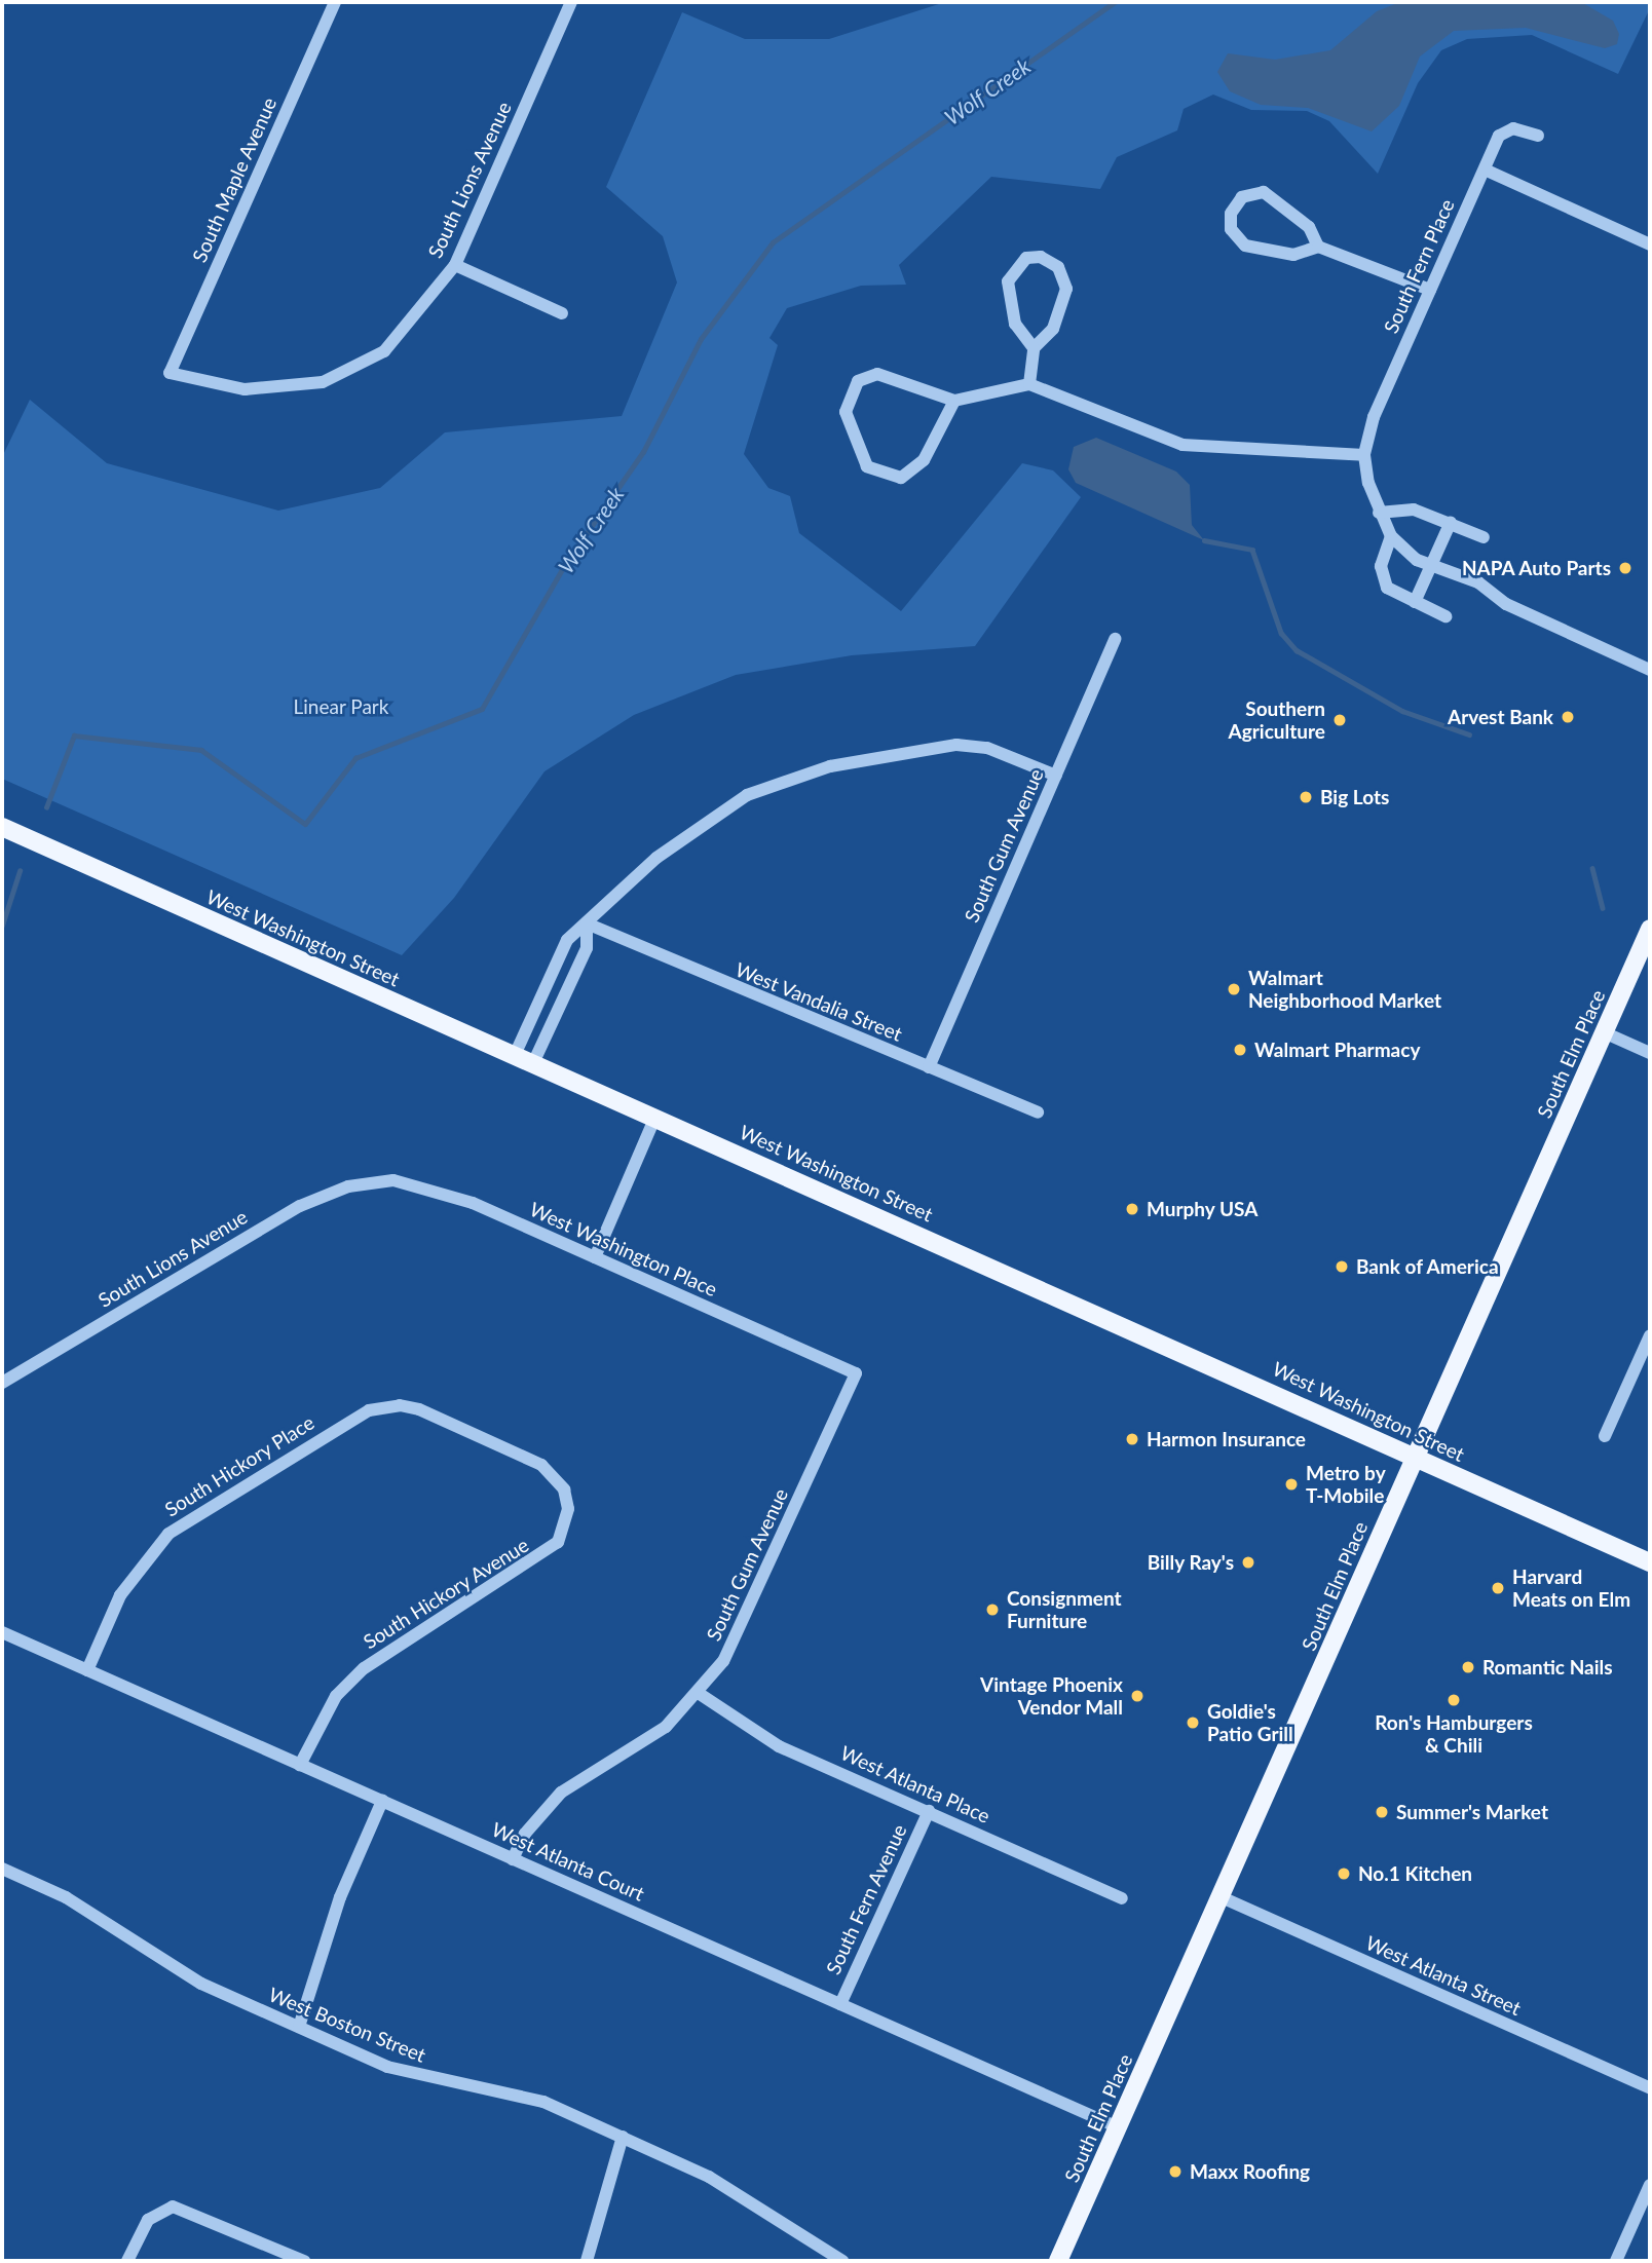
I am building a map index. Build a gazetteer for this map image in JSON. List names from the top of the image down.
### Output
{
  "streets": {
    "main road": ["West Washington Street", "South Elm Place"],
    "street": [
      "South Maple Avenue",
      "South Lions Avenue",
      "South Fern Place",
      "South Gum Avenue",
      "West Vandalia Street",
      "West Washington Place",
      "South Hickory Place",
      "South Hickory Avenue",
      "West Atlanta Place",
      "West Atlanta Court",
      "South Fern Avenue",
      "West Atlanta Street",
      "West Boston Street"
    ]
  },
  "crossings": [
    ["South Maple Avenue", "South Lions Avenue"],
    ["South Lions Avenue", "West Washington Place"],
    ["South Gum Avenue", "West Vandalia Street"],
    ["South Gum Avenue", "West Washington Place"],
    ["South Gum Avenue", "West Atlanta Place"],
    ["South Gum Avenue", "West Atlanta Court"],
    ["West Washington Street", "South Elm Place"],
    ["South Elm Place", "West Atlanta Court"],
    ["South Elm Place", "West Atlanta Street"],
    ["South Hickory Place", "South Hickory Avenue"],
    ["South Hickory Place", "West Atlanta Court"],
    ["South Hickory Avenue", "West Atlanta Court"],
    ["West Atlanta Place", "South Fern Avenue"],
    ["West Atlanta Court", "South Fern Avenue"]
  ],
  "water": ["Wolf Creek"],
  "parks": ["Linear Park"],
  "places": [
    "NAPA Auto Parts",
    "Arvest Bank",
    "Southern Agriculture",
    "Big Lots",
    "Walmart Neighborhood Market",
    "Walmart Pharmacy",
    "Murphy USA",
    "Bank of America",
    "Harmon Insurance",
    "Metro by T-Mobile",
    "Billy Ray's",
    "Harvard Meats on Elm",
    "Consignment Furniture",
    "Romantic Nails",
    "Vintage Phoenix Vendor Mall",
    "Ron's Hamburgers & Chili",
    "Goldie's Patio Grill",
    "Summer's Market",
    "No.1 Kitchen",
    "Maxx Roofing"
  ]
}
